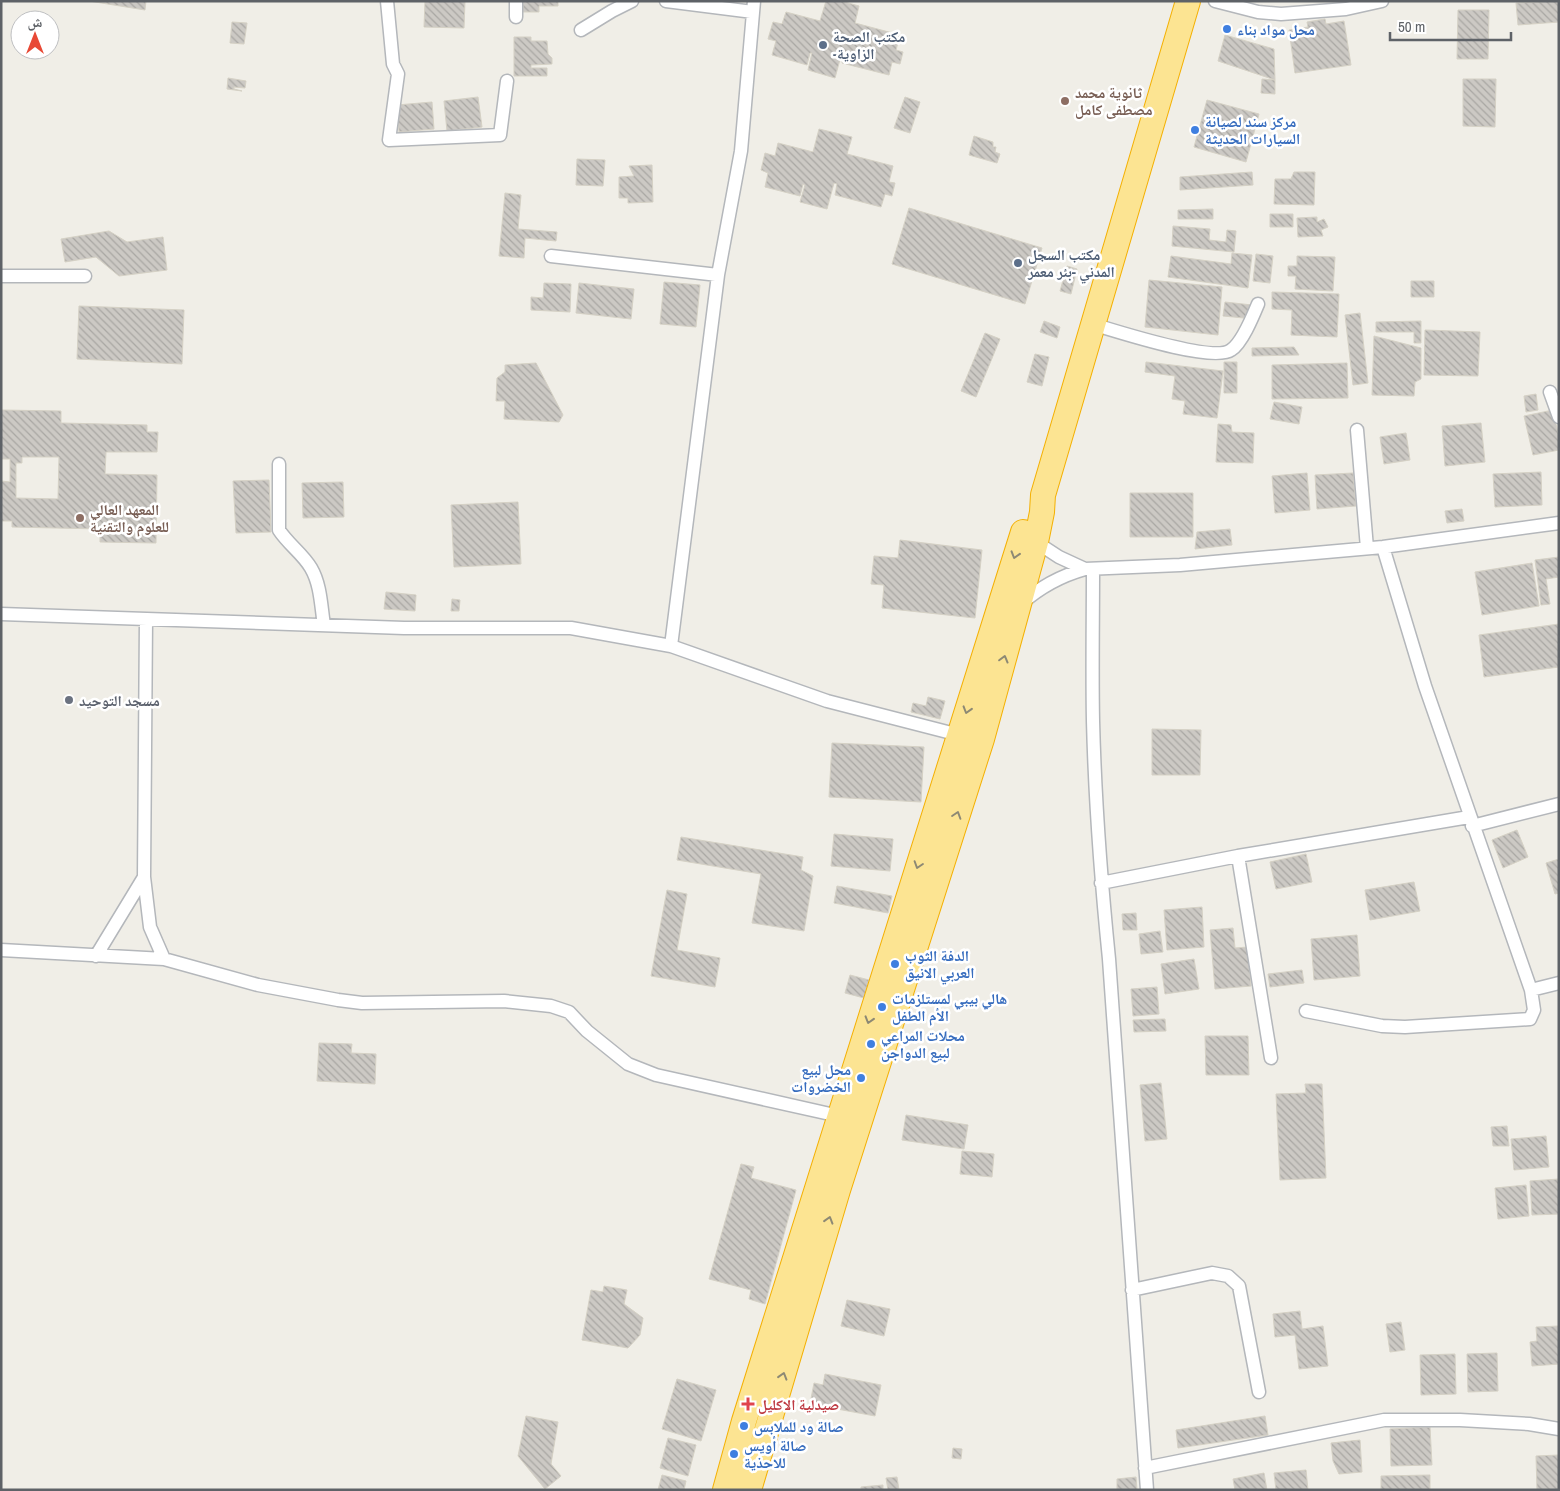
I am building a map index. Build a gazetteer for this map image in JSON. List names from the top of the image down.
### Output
{
  "places": {
    "other": [
      "محل مواد بناء",
      "مكتب الصحة -الزاوية",
      "ثانوية محمد مصطفى كامل",
      "مركز سند لصيانة السيارات الحديثة",
      "مكتب السجل المدني -بئر معمر",
      "المعهد العالي للعلوم والتقنية",
      "مسجد التوحيد",
      "الدفة الثوب العربي الانيق",
      "هالي بيبي لمستلزمات الأم الطفل",
      "محلات المراعي لبيع الدواجن",
      "محل لبيع الخضروات",
      "صالة ود للملابس",
      "صالة أويس للاحذية"
    ],
    "health": ["صيدلية الاكليل"]
  },
  "scale_bar": "50 m",
  "north": "top"
}
